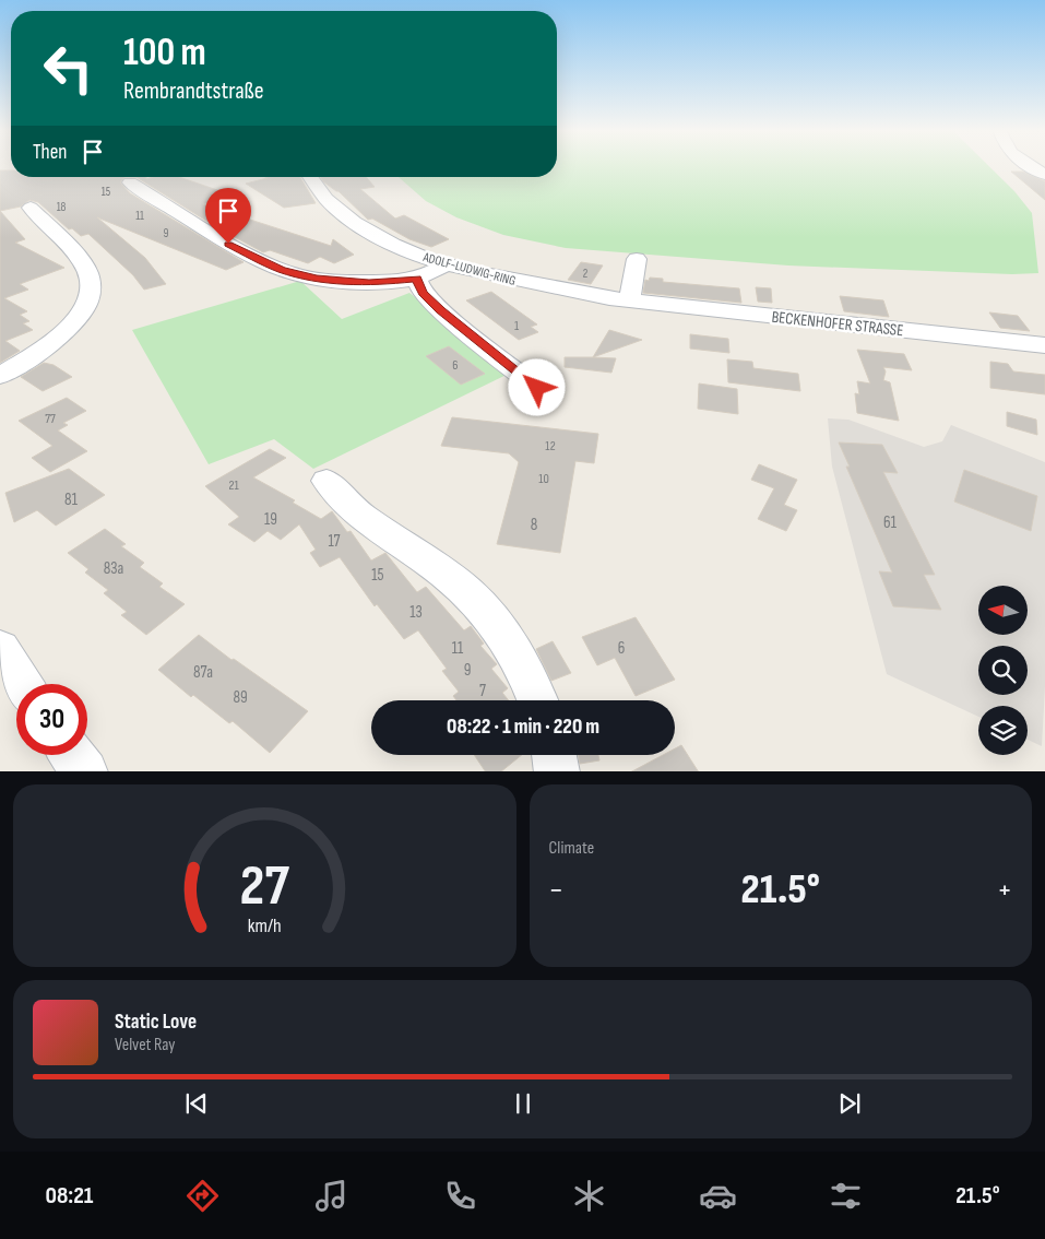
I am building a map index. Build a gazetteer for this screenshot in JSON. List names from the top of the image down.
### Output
{
  "streets": {
    "street": ["ADOLF-LUDWIG-RING", "BECKENHOFER STRASSE"]
  },
  "crossings": [
    ["ADOLF-LUDWIG-RING", "BECKENHOFER STRASSE"]
  ],
  "house_numbers": [
    "15",
    "18",
    "11",
    "9",
    "2",
    "1",
    "6",
    "77",
    "12",
    "10",
    "21",
    "81",
    "19",
    "61",
    "8",
    "17",
    "83a",
    "15",
    "13",
    "11",
    "6",
    "9",
    "87a",
    "7",
    "89"
  ],
  "north": "left",
  "page": {
    "turn": ["100 m", "Rembrandtstraße"],
    "then": "Then",
    "limit": "30",
    "trip": "08:22 · 1 min · 220 m",
    "tile": "Climate",
    "heat": ["−", "21.5°", "+"],
    "song": ["Static Love", "Velvet Ray"],
    "tabs": ["08:21", "21.5°"],
    "gauge": ["27", "km/h"]
  }
}
